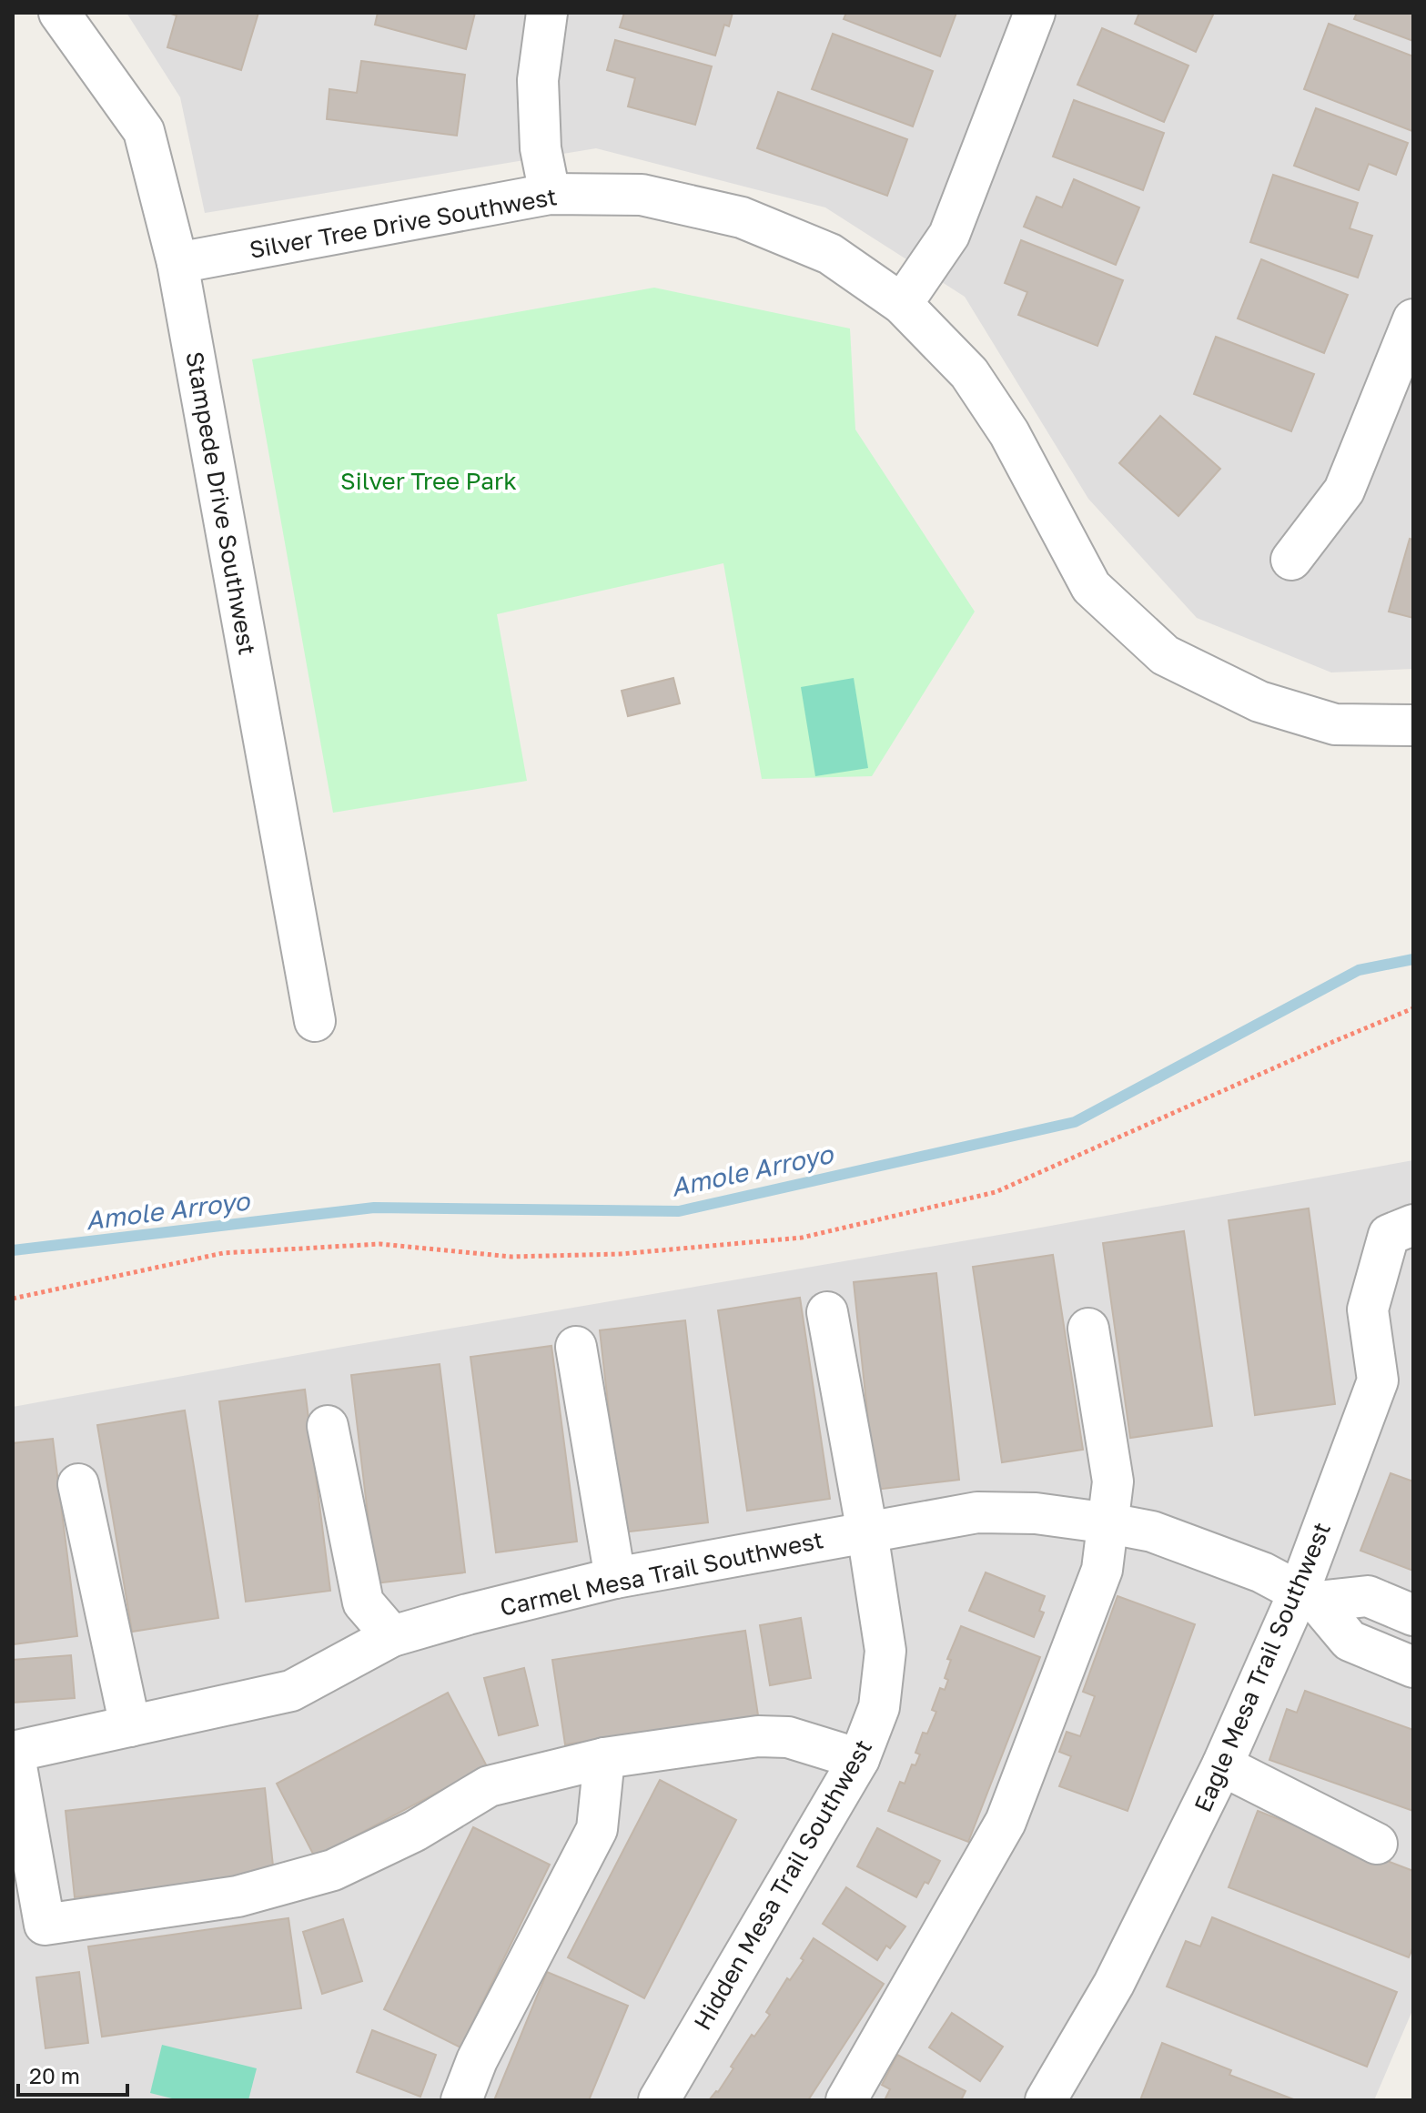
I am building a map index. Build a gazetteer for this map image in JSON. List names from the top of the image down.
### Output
{
  "streets": {
    "street": [
      "Silver Tree Drive Southwest",
      "Stampede Drive Southwest",
      "Carmel Mesa Trail Southwest",
      "Eagle Mesa Trail Southwest",
      "Hidden Mesa Trail Southwest"
    ]
  },
  "crossings": [
    ["Silver Tree Drive Southwest", "Stampede Drive Southwest"],
    ["Carmel Mesa Trail Southwest", "Eagle Mesa Trail Southwest"],
    ["Carmel Mesa Trail Southwest", "Hidden Mesa Trail Southwest"]
  ],
  "water": ["Amole Arroyo"],
  "parks": ["Silver Tree Park"],
  "scale_bar": "20 m"
}
